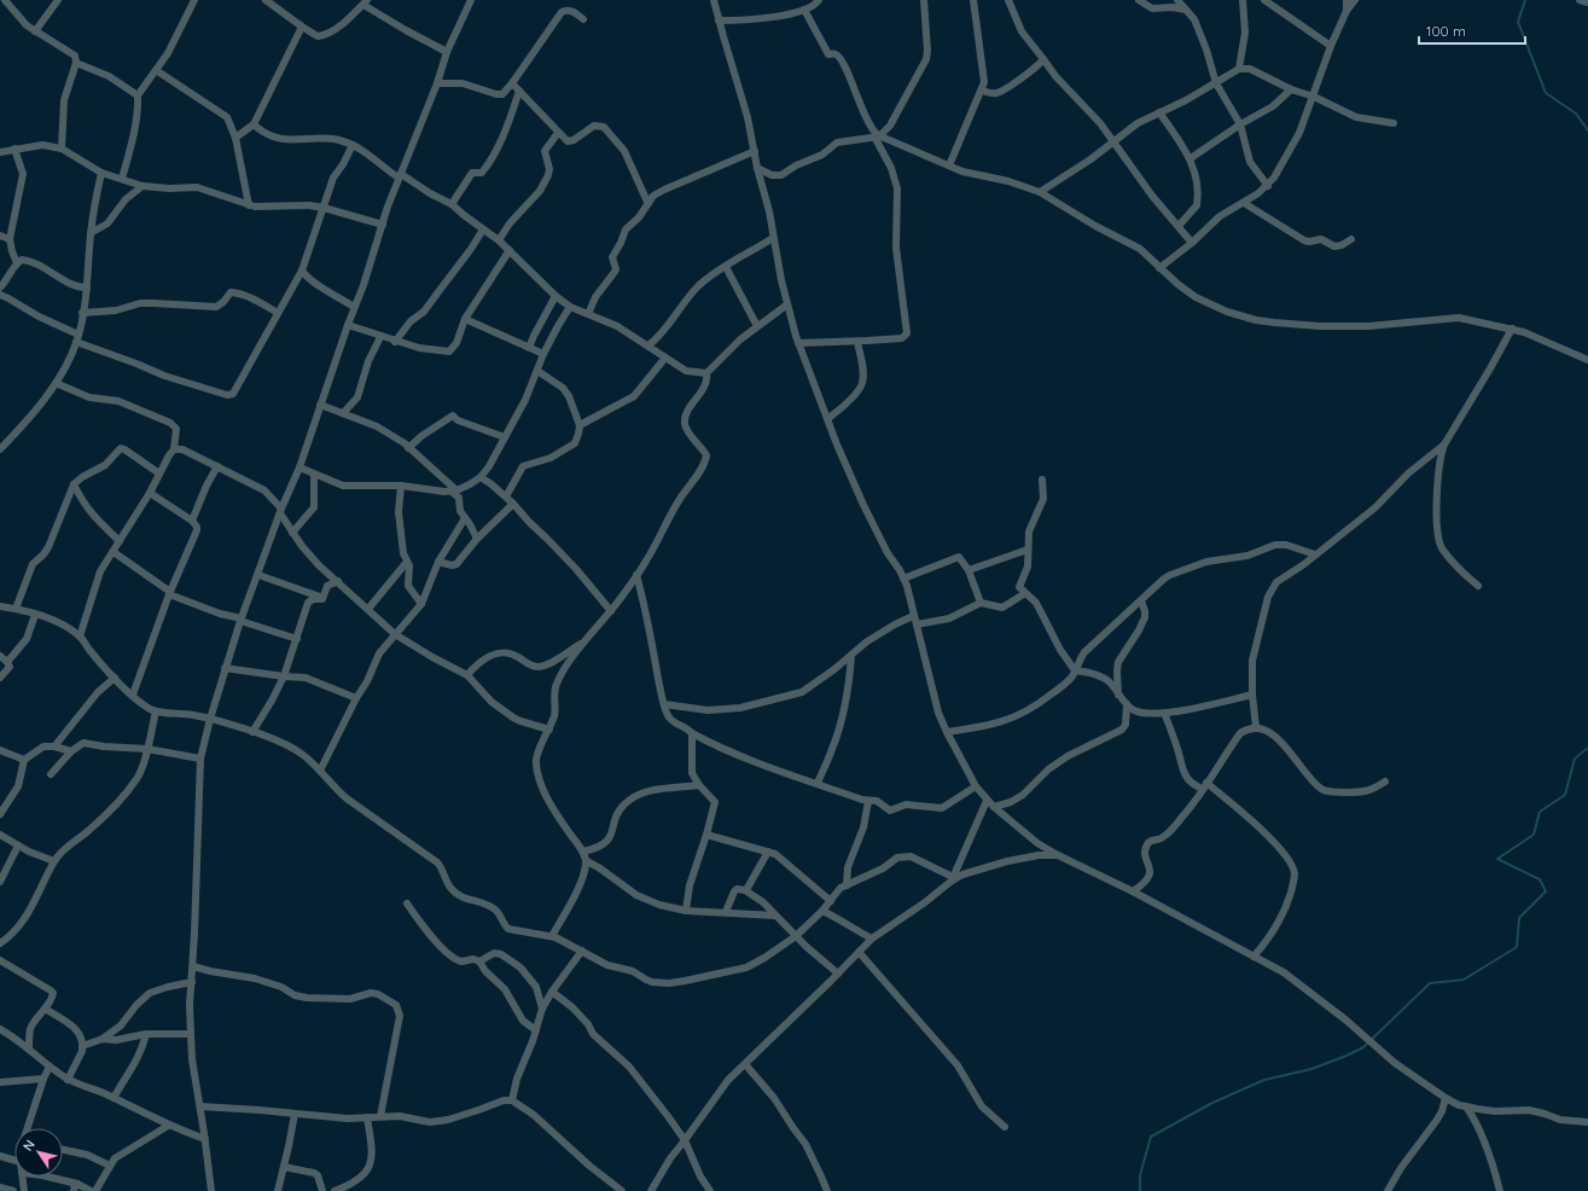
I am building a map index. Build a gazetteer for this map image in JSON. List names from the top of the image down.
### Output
{
  "scale_bar": "100 m",
  "north": "top left"
}
